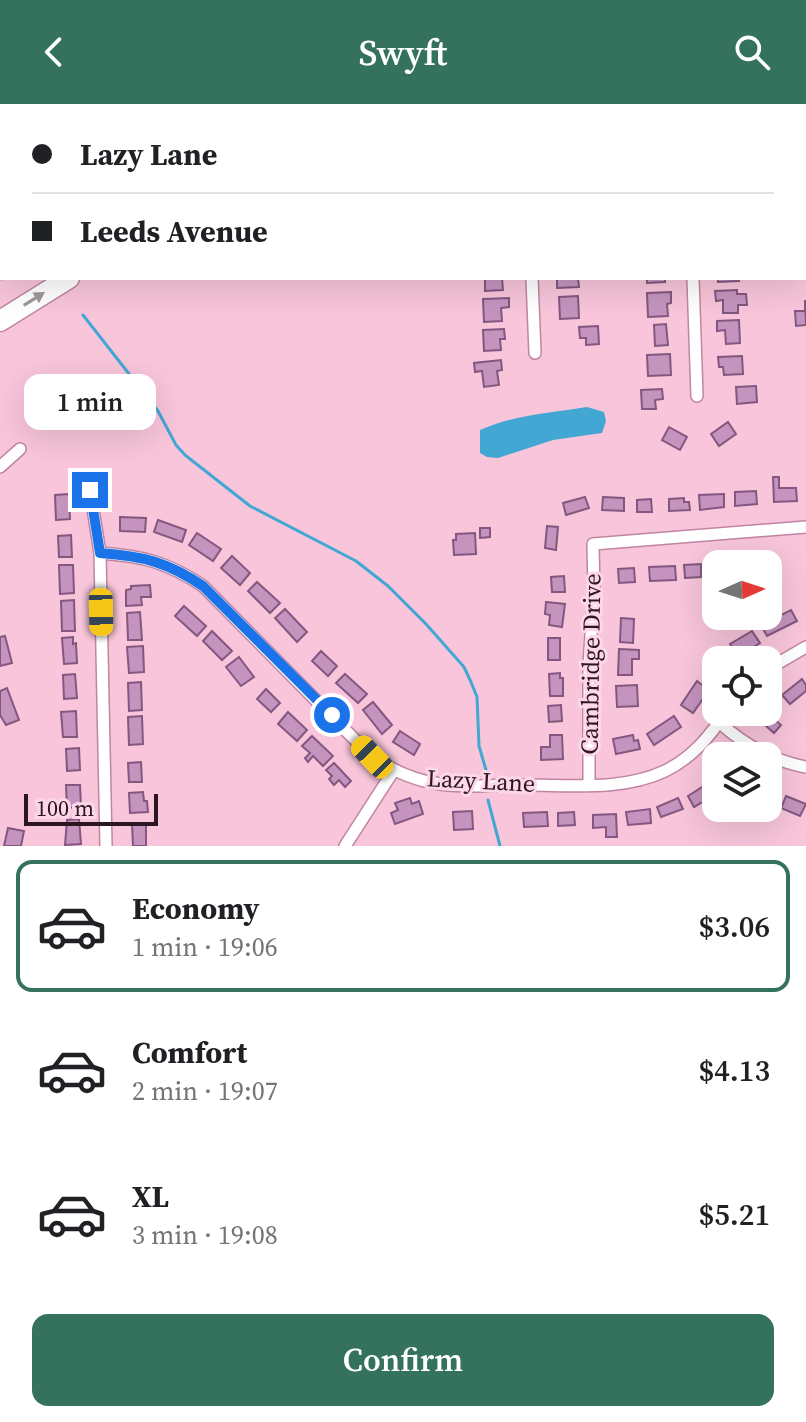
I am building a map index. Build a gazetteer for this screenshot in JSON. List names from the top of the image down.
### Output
{
  "streets": {
    "street": ["Cambridge Drive", "Lazy Lane"]
  },
  "crossings": [
    ["Cambridge Drive", "Lazy Lane"]
  ],
  "scale_bar": "100 m",
  "north": "right",
  "page": {
    "header": "Swyft",
    "banner": ["Lazy Lane", "Leeds Avenue"],
    "bubble": "1 min",
    "scale": "100 m",
    "list": [
      {
        "name": "Economy",
        "note": "1 min · 19:06",
        "value": "$3.06"
      },
      {
        "name": "Comfort",
        "note": "2 min · 19:07",
        "value": "$4.13"
      },
      {
        "name": "XL",
        "note": "3 min · 19:08",
        "value": "$5.21"
      }
    ],
    "buttons": "Confirm"
  }
}
